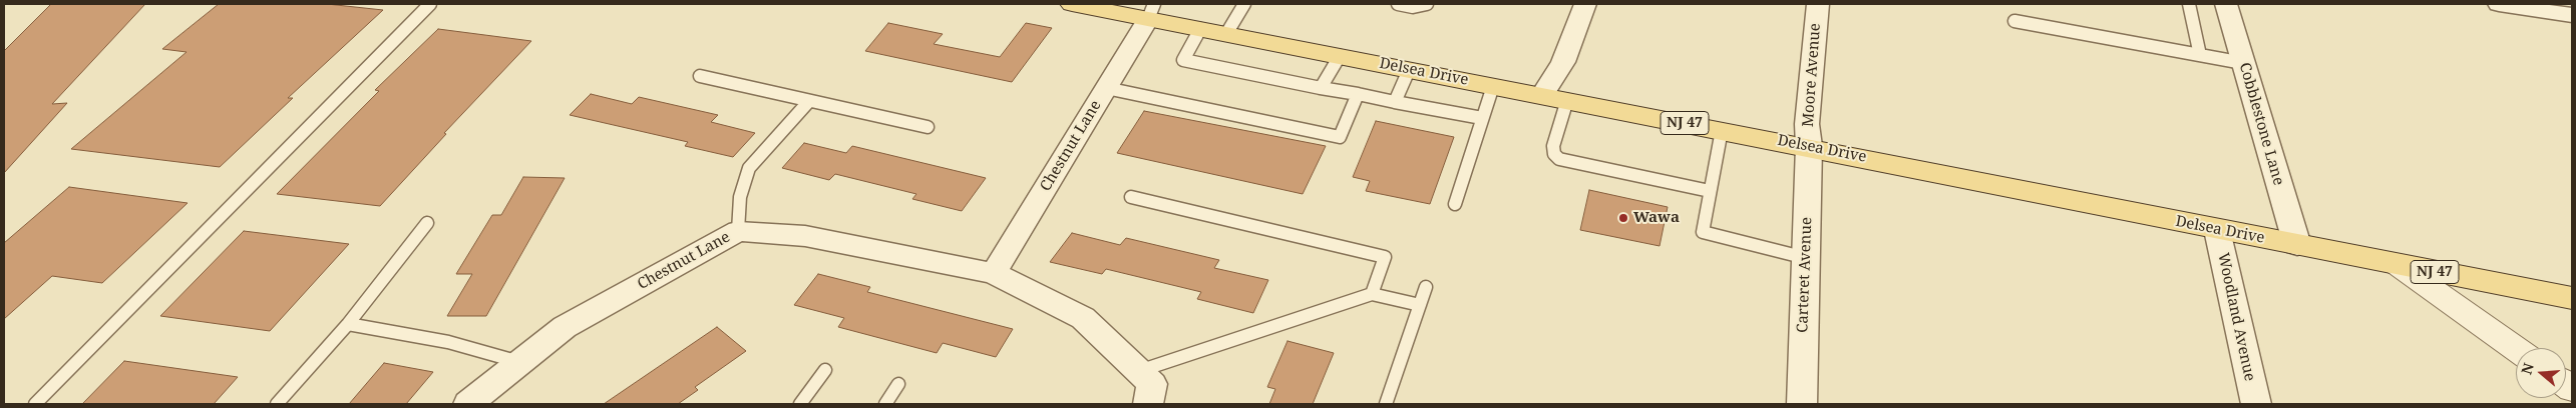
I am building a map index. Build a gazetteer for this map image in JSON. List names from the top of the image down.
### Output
{
  "streets": {
    "main road": ["Delsea Drive", "NJ 47"],
    "street": [
      "Moore Avenue",
      "Cobblestone Lane",
      "Chestnut Lane",
      "Carteret Avenue",
      "Woodland Avenue"
    ]
  },
  "crossings": [
    ["Delsea Drive", "Moore Avenue"],
    ["Delsea Drive", "Cobblestone Lane"],
    ["Delsea Drive", "Chestnut Lane"],
    ["Delsea Drive", "Carteret Avenue"],
    ["Delsea Drive", "Woodland Avenue"],
    ["Moore Avenue", "Carteret Avenue"]
  ],
  "places": ["Wawa"],
  "north": "left"
}
